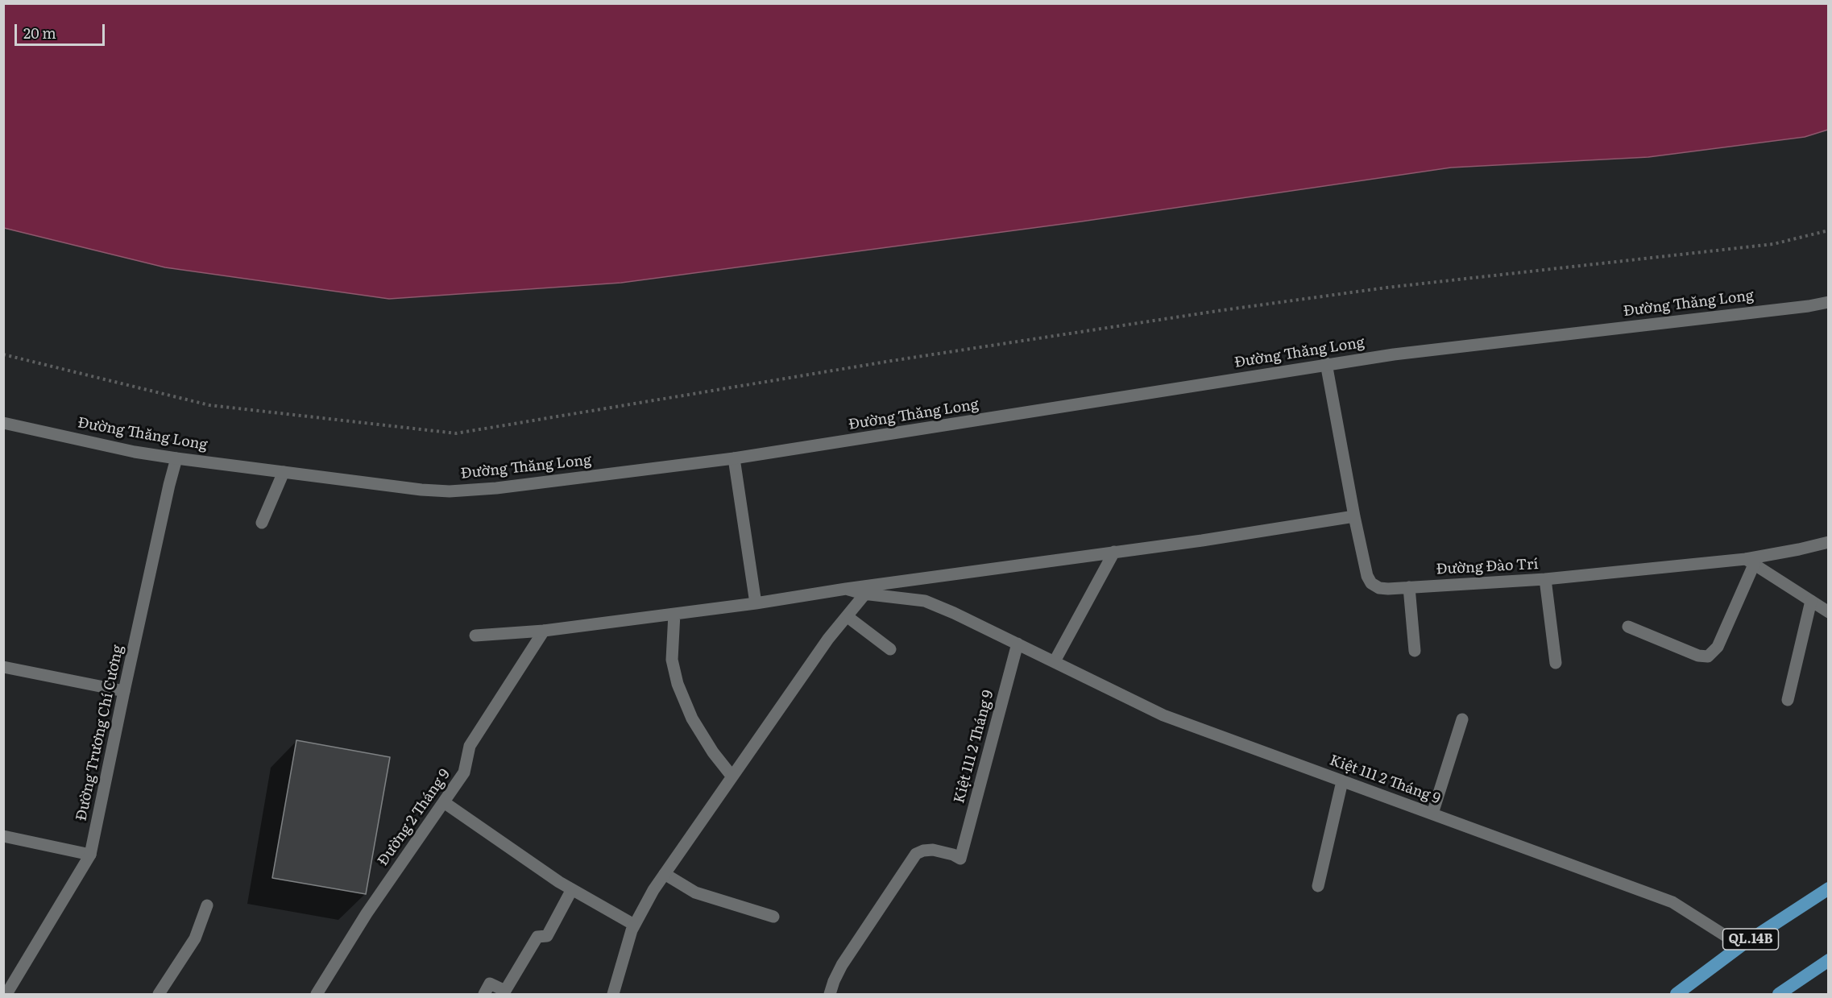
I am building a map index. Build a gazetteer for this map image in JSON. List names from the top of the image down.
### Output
{
  "streets": {
    "highway": ["QL.14B"],
    "street": [
      "Đường Thăng Long",
      "Đường Đào Trí",
      "Đường Trương Chí Cương",
      "Kiệt 111 2 Tháng 9",
      "Đường 2 Tháng 9"
    ]
  },
  "crossings": [
    ["Đường Thăng Long", "Đường Đào Trí"],
    ["Đường Thăng Long", "Đường Trương Chí Cương"],
    ["Kiệt 111 2 Tháng 9", "QL.14B"]
  ],
  "scale_bar": "20 m"
}
